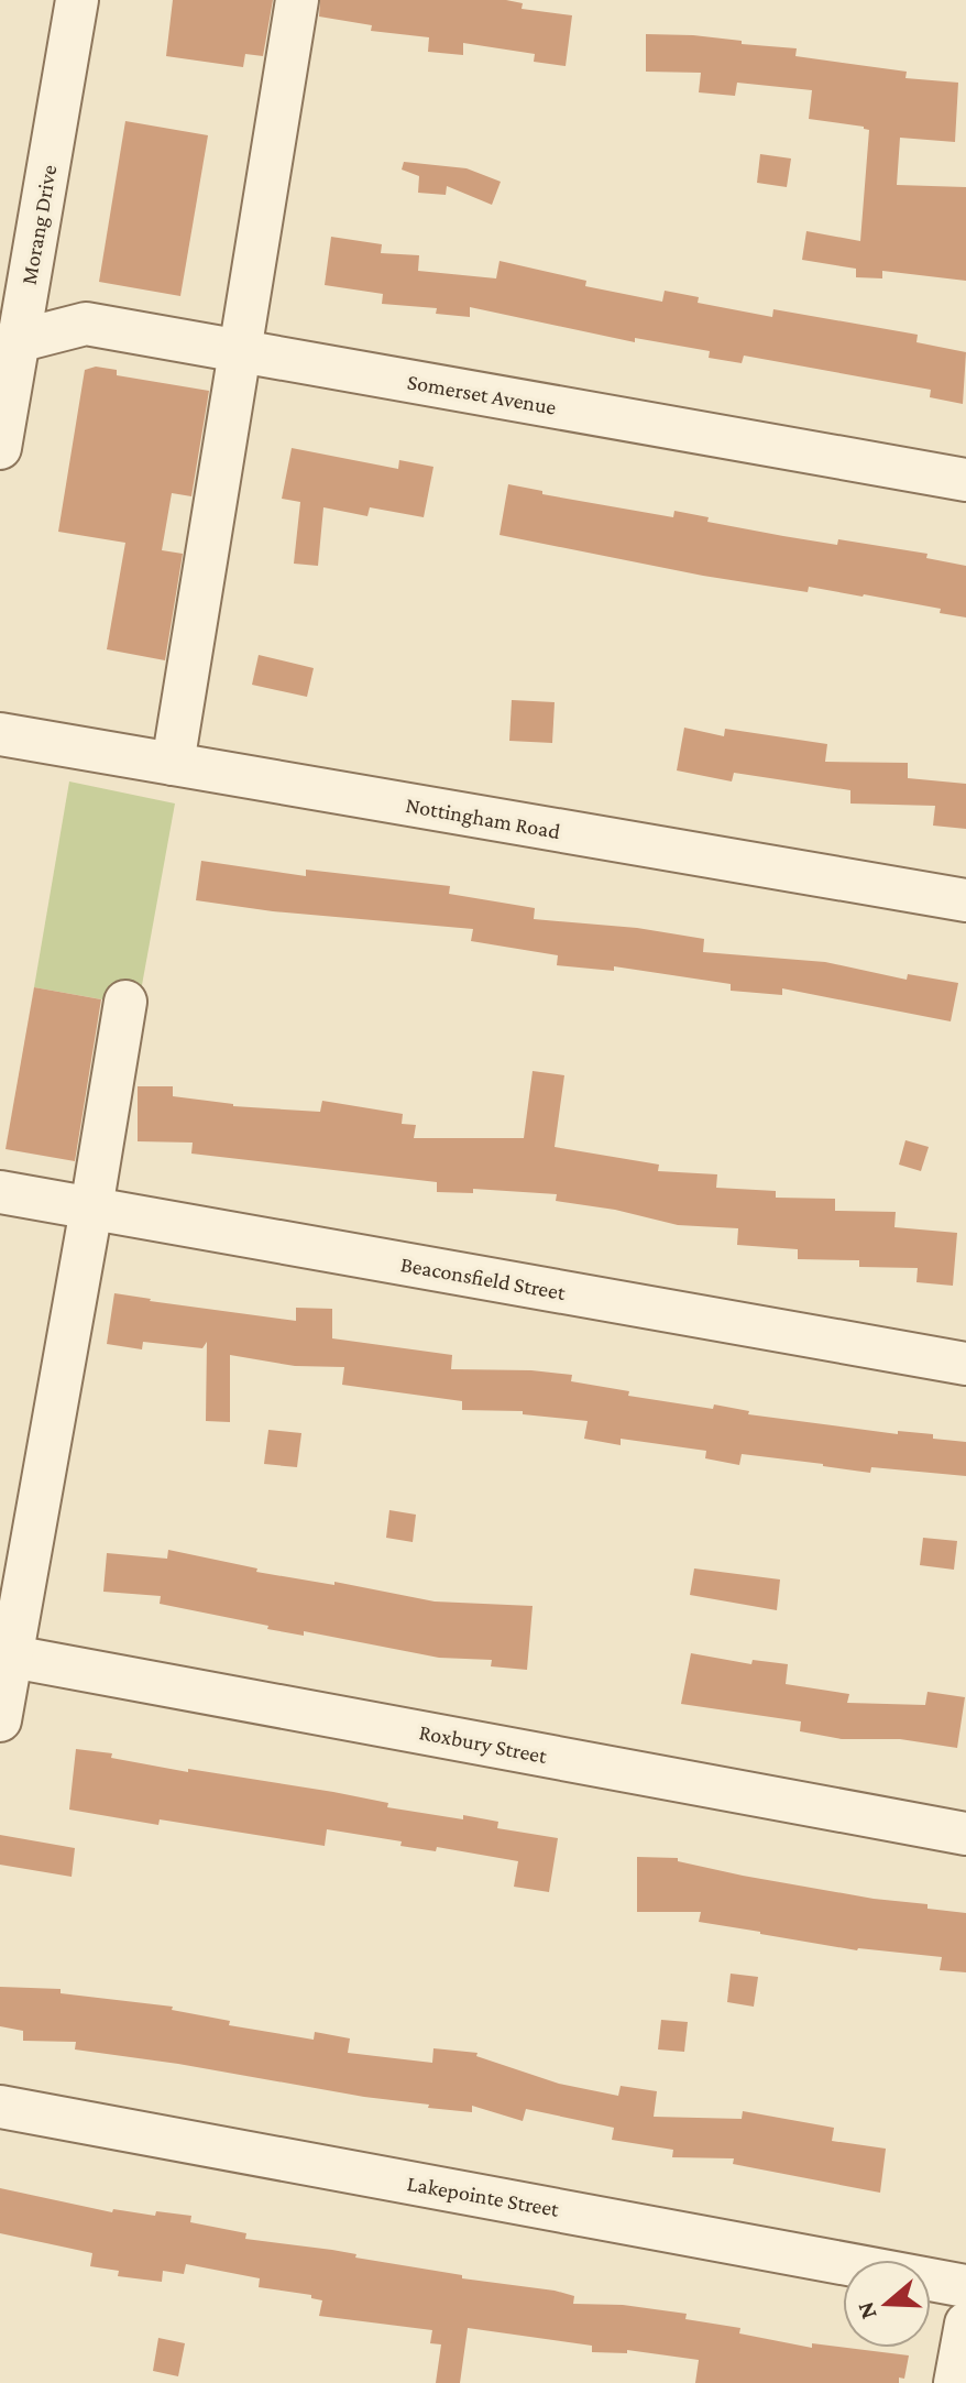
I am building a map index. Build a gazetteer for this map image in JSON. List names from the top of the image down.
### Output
{
  "streets": {
    "street": [
      "Morang Drive",
      "Somerset Avenue",
      "Nottingham Road",
      "Beaconsfield Street",
      "Roxbury Street",
      "Lakepointe Street"
    ]
  },
  "crossings": [
    ["Morang Drive", "Somerset Avenue"]
  ],
  "north": "left"
}
